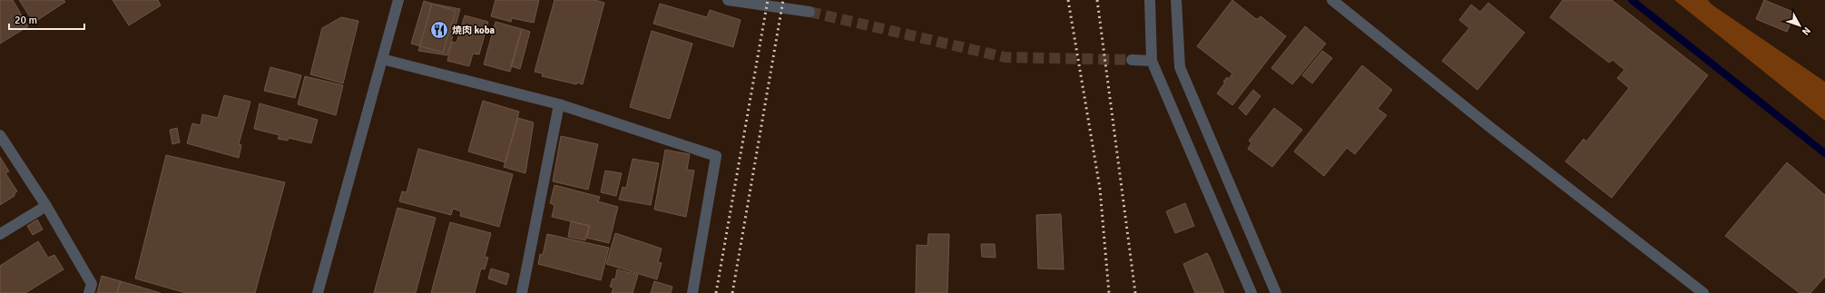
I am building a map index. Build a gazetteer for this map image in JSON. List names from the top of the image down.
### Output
{
  "places": {
    "restaurant": ["焼肉 koba"]
  },
  "scale_bar": "20 m",
  "north": "bottom right"
}
